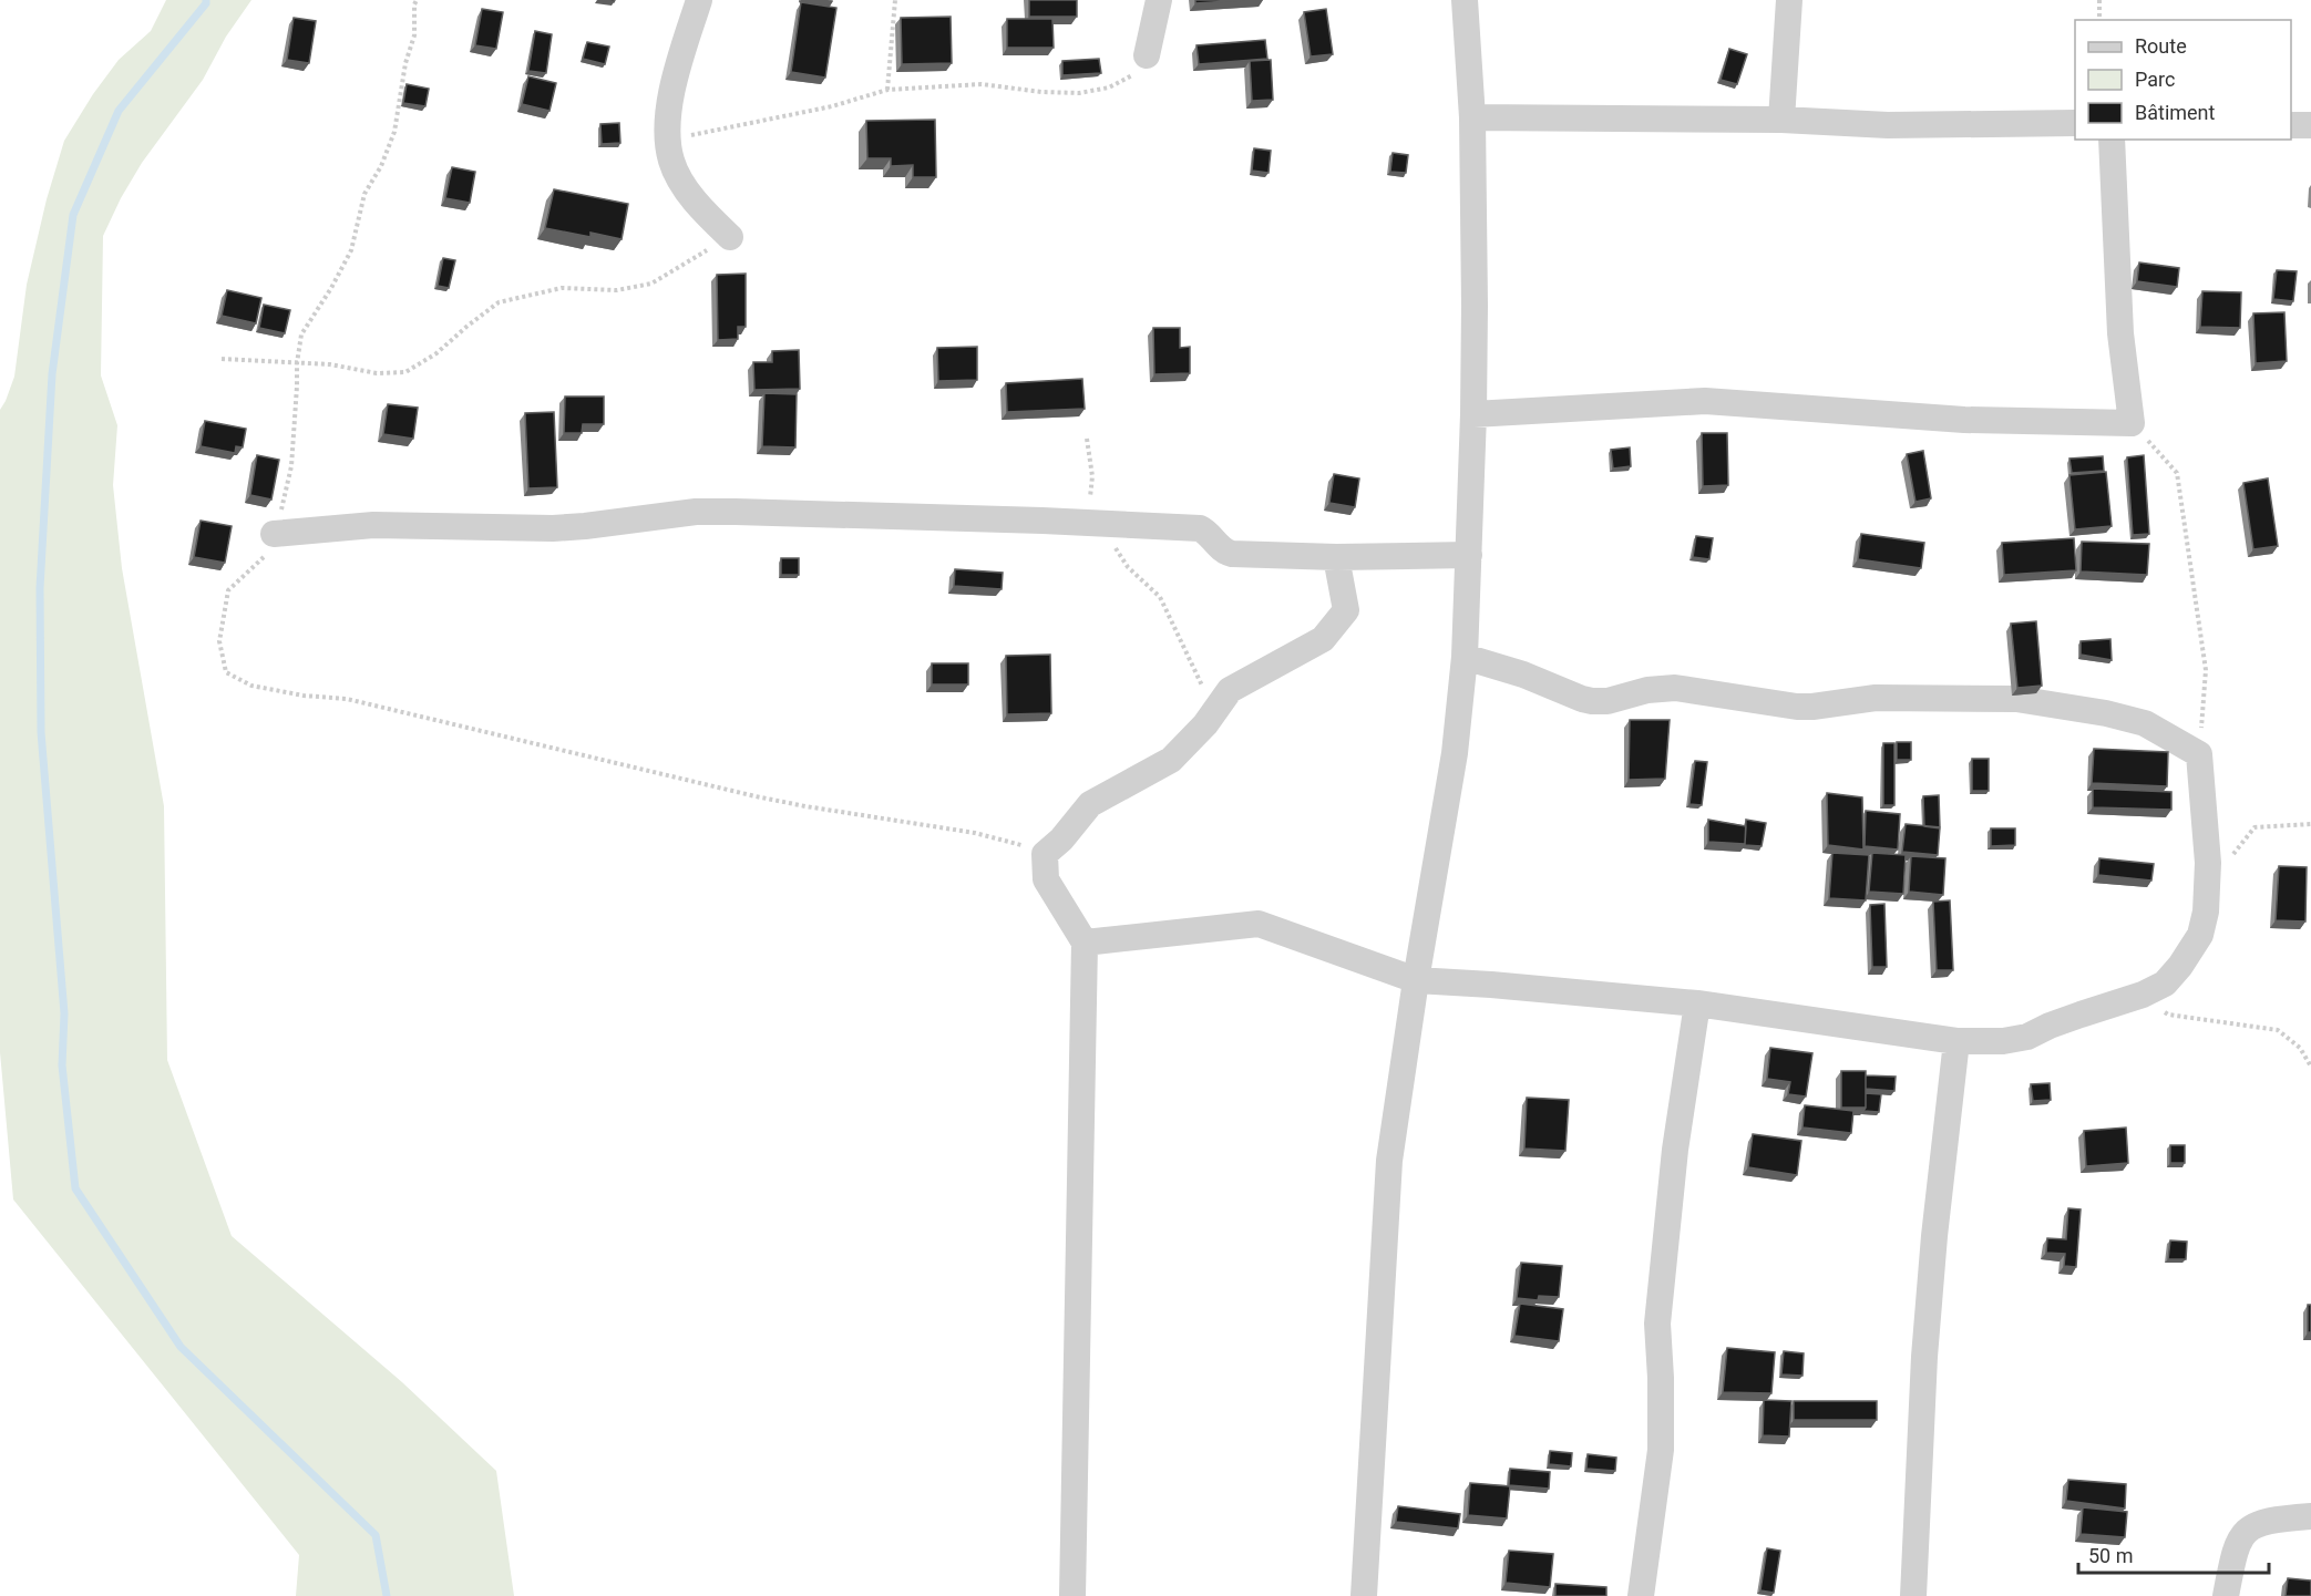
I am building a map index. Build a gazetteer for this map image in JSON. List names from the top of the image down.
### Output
{
  "legend": ["Route", "Parc", "Bâtiment"],
  "scale_bar": "50 m"
}
